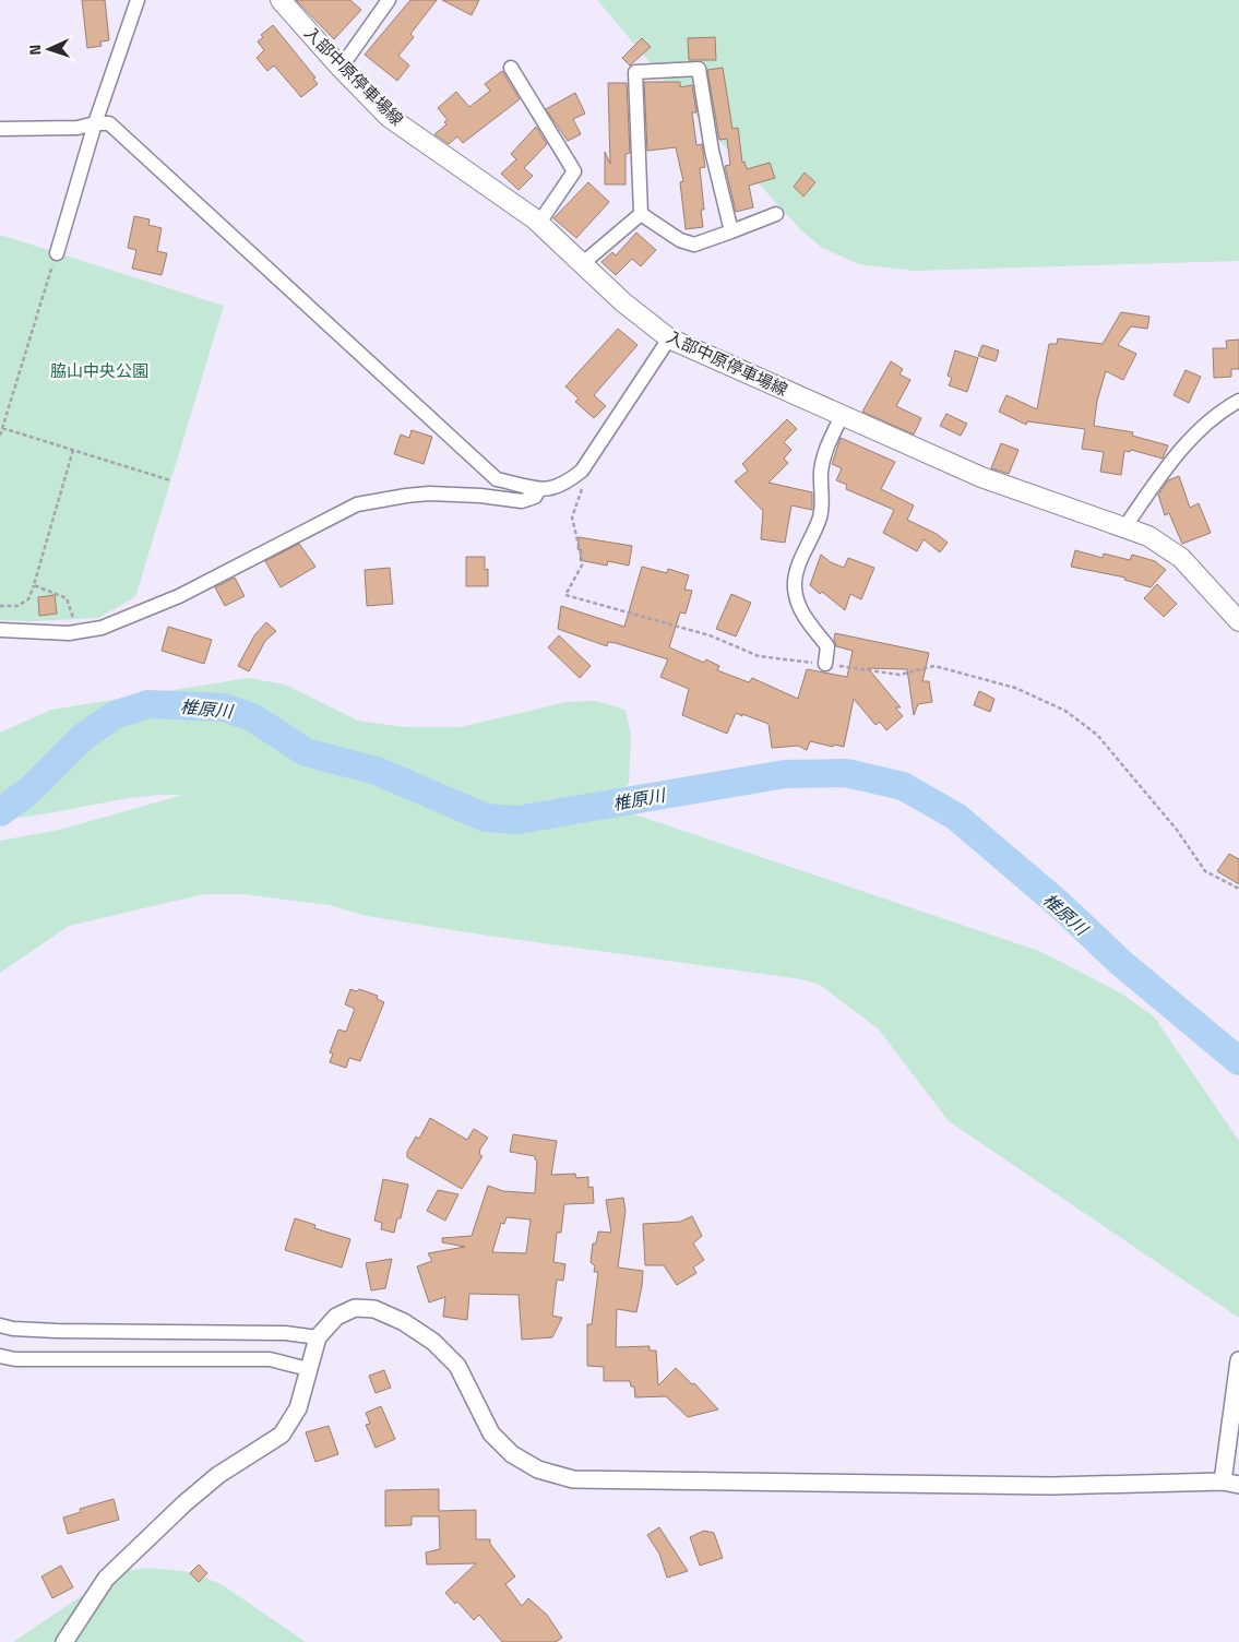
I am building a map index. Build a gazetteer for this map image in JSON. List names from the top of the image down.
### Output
{
  "streets": {
    "main road": ["入部中原停車場線"]
  },
  "water": ["椎原川"],
  "parks": ["脇山中央公園"],
  "north": "left"
}
